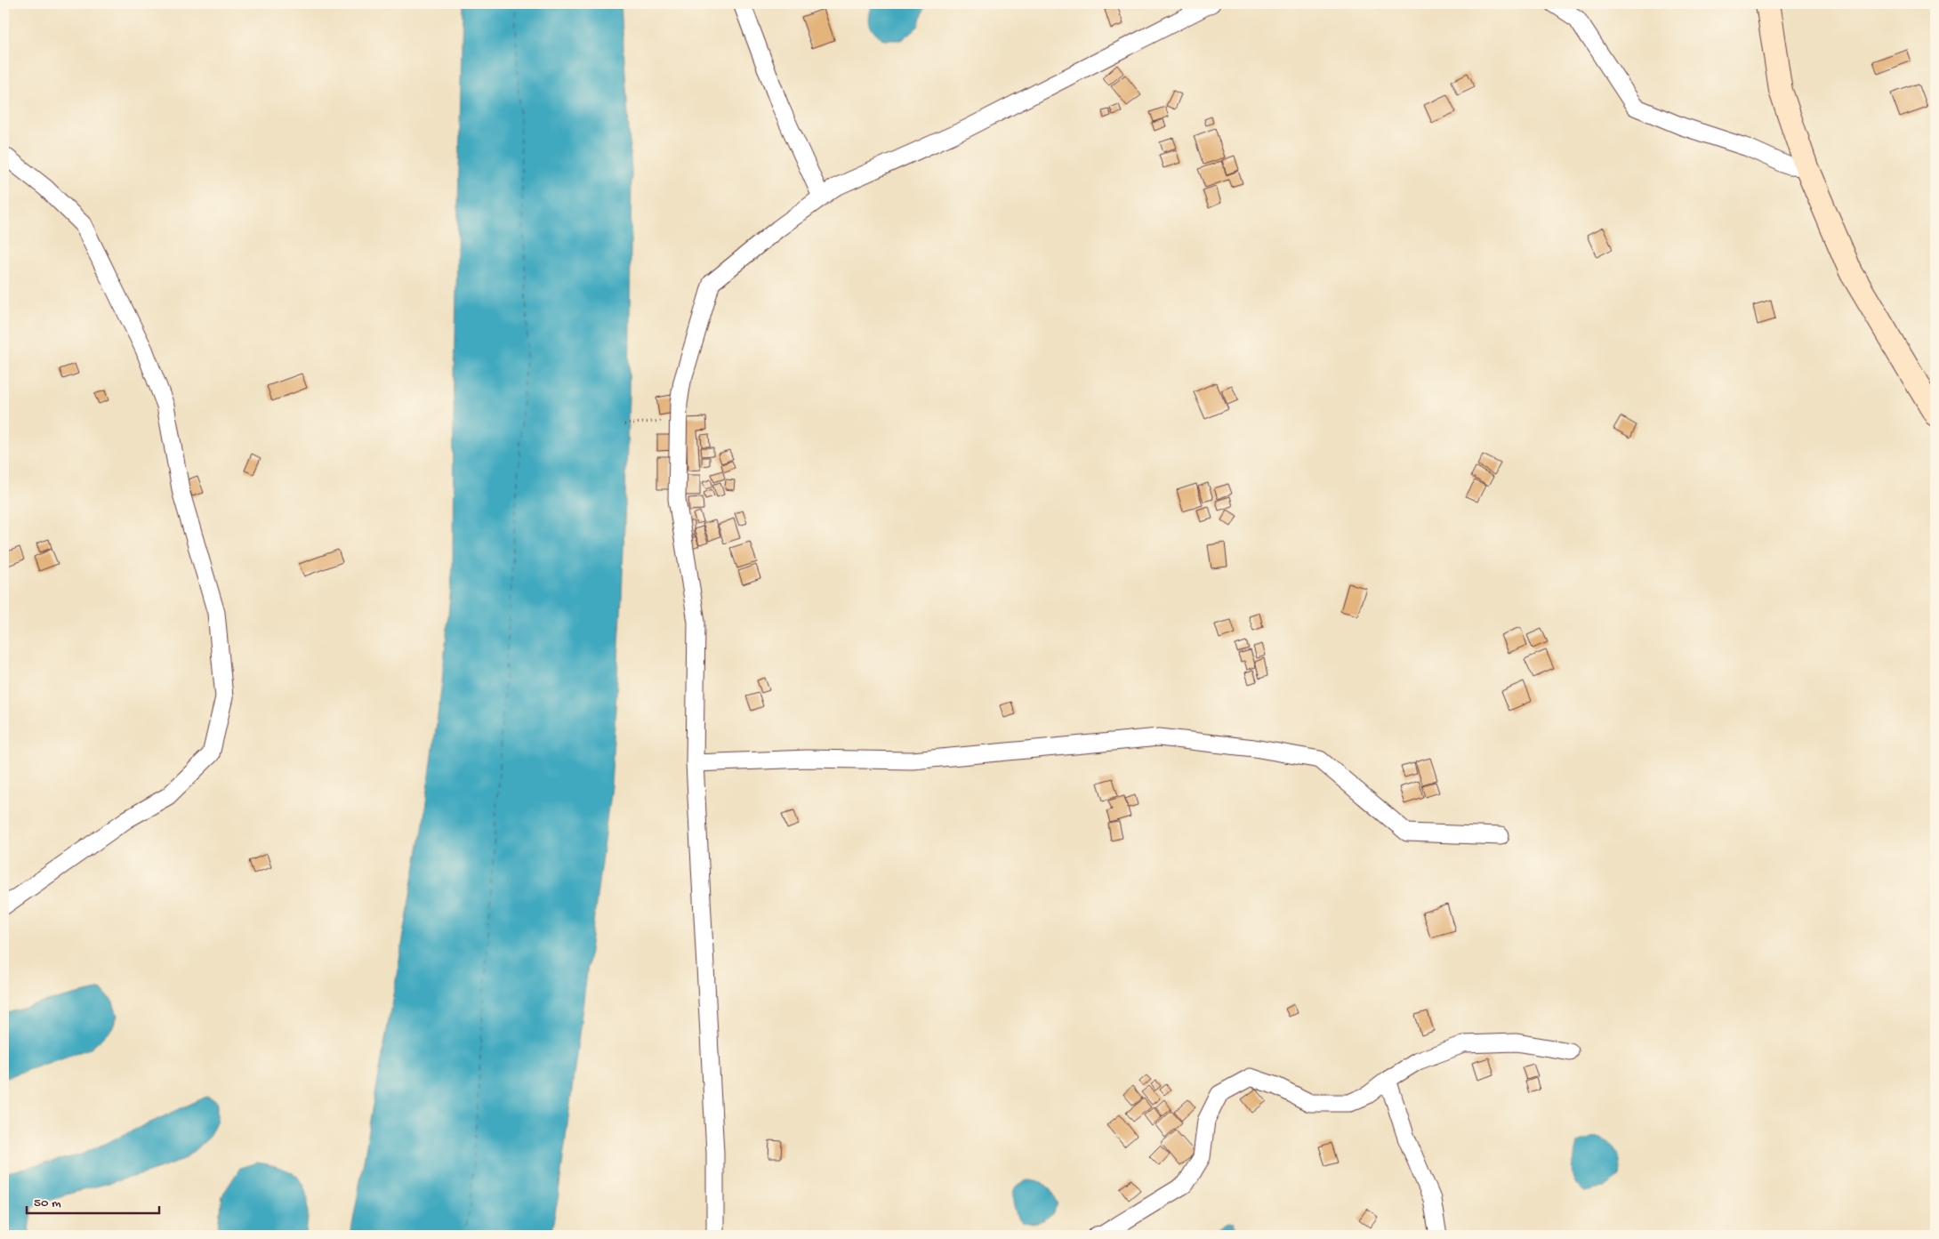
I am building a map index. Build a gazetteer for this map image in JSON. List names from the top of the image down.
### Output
{
  "scale_bar": "50 m"
}
